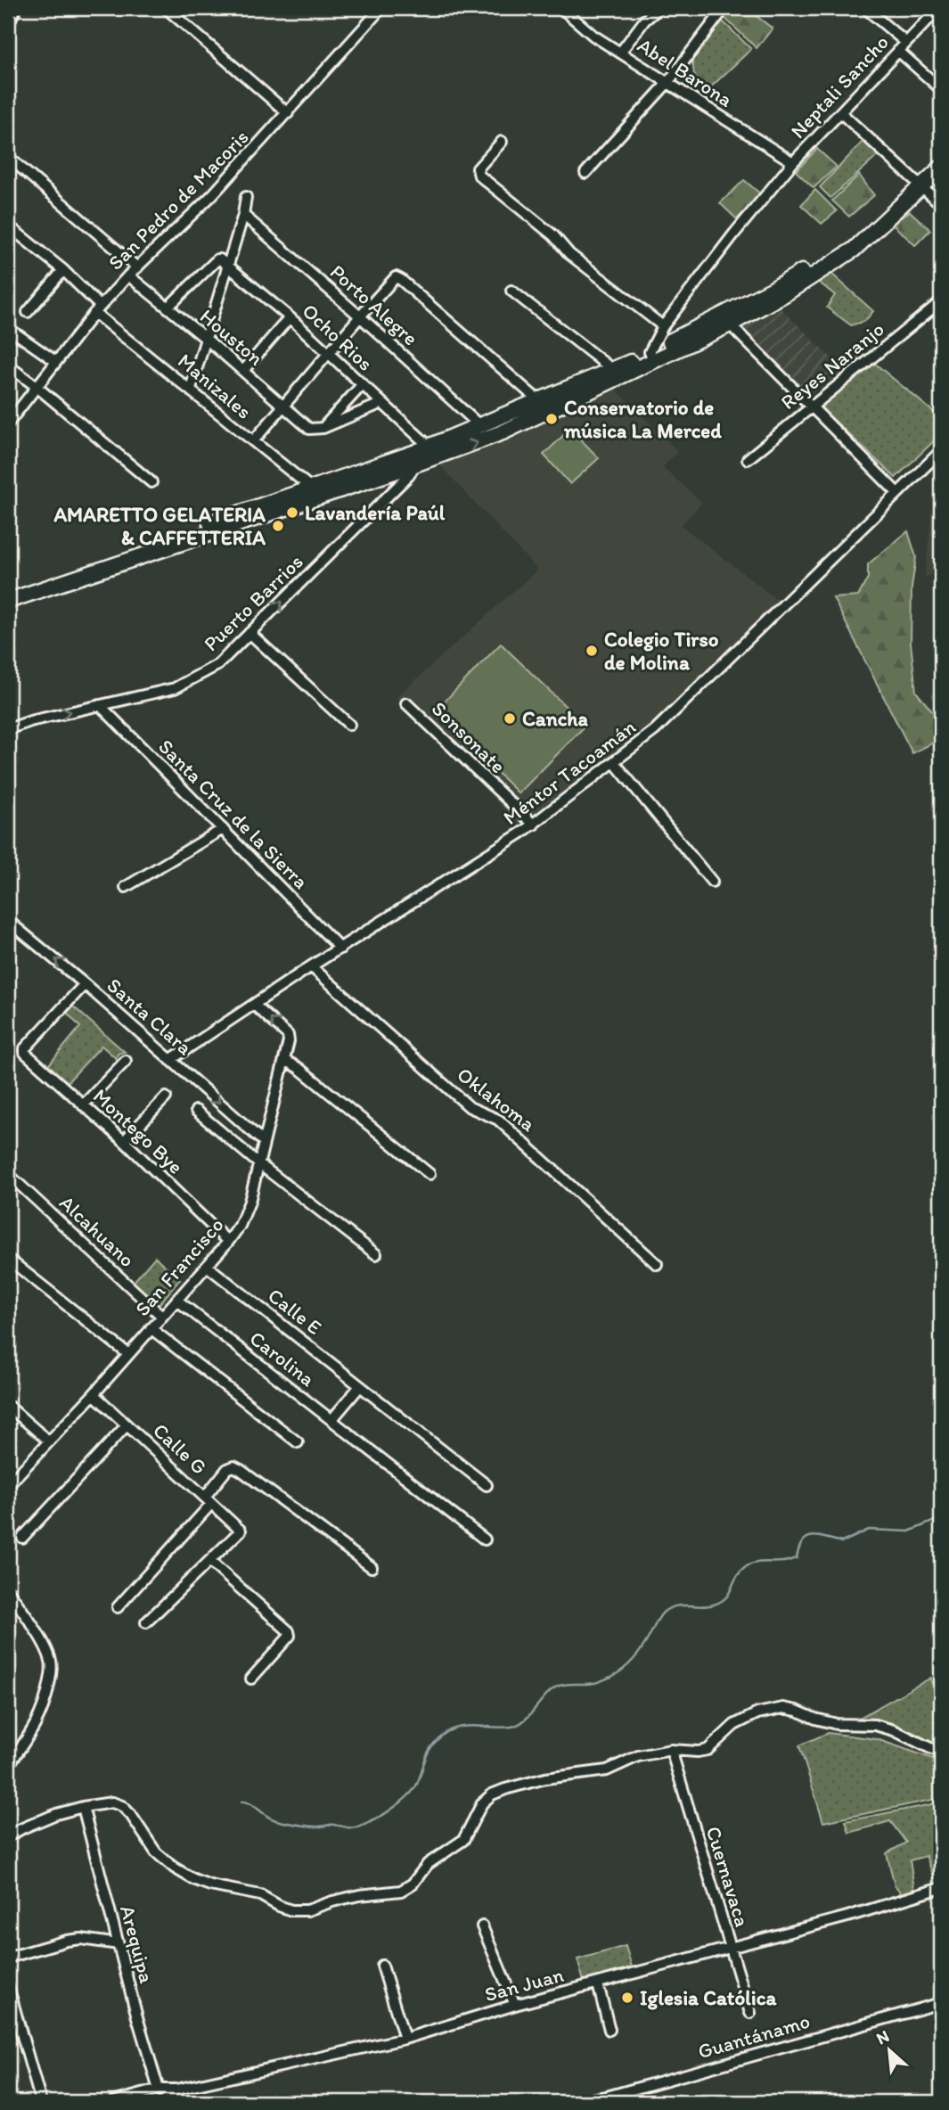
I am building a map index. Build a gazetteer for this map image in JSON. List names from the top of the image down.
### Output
{
  "streets": {
    "street": [
      "Abel Barona",
      "Neptali Sancho",
      "San Pedro de Macoris",
      "Porto Alegre",
      "Houston",
      "Ocho Rios",
      "Reyes Naranjo",
      "Manizales",
      "Puerto Barrios",
      "Sonsonate",
      "Méntor Tacoamán",
      "Santa Cruz de la Sierra",
      "Santa Clara",
      "Oklahoma",
      "Montego Bye",
      "Alcahuano",
      "San Francisco",
      "Calle E",
      "Carolina",
      "Calle G",
      "Cuernavaca",
      "Arequipa",
      "San Juan",
      "Guantánamo"
    ]
  },
  "crossings": [
    ["Abel Barona", "Neptali Sancho"],
    ["San Pedro de Macoris", "Houston"],
    ["San Pedro de Macoris", "Manizales"],
    ["Houston", "Ocho Rios"],
    ["Puerto Barrios", "Santa Cruz de la Sierra"],
    ["Sonsonate", "Méntor Tacoamán"],
    ["Méntor Tacoamán", "Santa Cruz de la Sierra"],
    ["Méntor Tacoamán", "Santa Clara"],
    ["Méntor Tacoamán", "Oklahoma"],
    ["Méntor Tacoamán", "San Francisco"],
    ["Santa Clara", "Montego Bye"],
    ["Santa Clara", "San Francisco"],
    ["Montego Bye", "San Francisco"],
    ["Alcahuano", "San Francisco"],
    ["San Francisco", "Calle E"],
    ["San Francisco", "Carolina"],
    ["San Francisco", "Calle G"],
    ["Cuernavaca", "San Juan"],
    ["Arequipa", "San Juan"]
  ],
  "places": [
    "Conservatorio de música La Merced",
    "Lavandería Paúl",
    "AMARETTO GELATERIA & CAFFETTERIA",
    "Colegio Tirso de Molina",
    "Cancha",
    "Iglesia Católica"
  ],
  "north": "top left"
}
